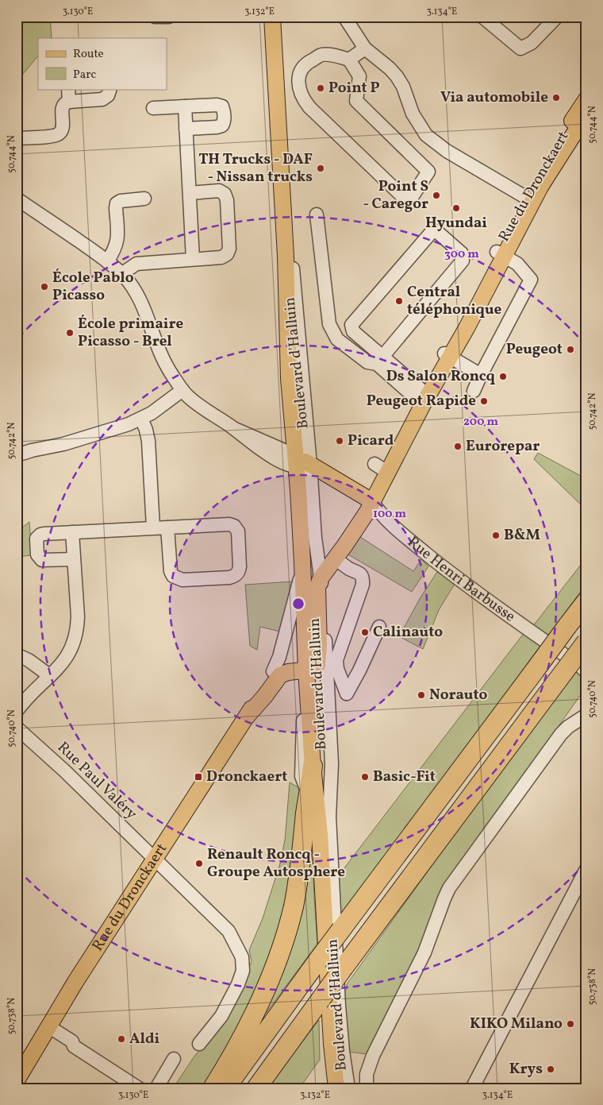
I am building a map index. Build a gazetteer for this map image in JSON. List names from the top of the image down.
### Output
{
  "streets": {
    "main road": ["Rue du Dronckaert", "Boulevard d'Halluin", "Rue Henri Barbusse"],
    "street": ["Rue Paul Valéry"]
  },
  "crossings": [
    ["Rue du Dronckaert", "Boulevard d'Halluin"],
    ["Rue du Dronckaert", "Rue Henri Barbusse"],
    ["Rue du Dronckaert", "Rue Paul Valéry"],
    ["Boulevard d'Halluin", "Rue Henri Barbusse"]
  ],
  "places": {
    "other": [
      "Point P",
      "Via automobile",
      "TH Trucks - DAF - Nissan trucks",
      "Point S - Caregor",
      "Hyundai",
      "École Pablo Picasso",
      "Central téléphonique",
      "École primaire Picasso - Brel",
      "Peugeot",
      "Ds Salon Roncq",
      "Peugeot Rapide",
      "Picard",
      "Eurorepar",
      "B&M",
      "Calinauto",
      "Norauto",
      "Basic-Fit",
      "Renault Roncq - Groupe Autosphere",
      "KIKO Milano",
      "Aldi",
      "Krys"
    ],
    "transit": ["Dronckaert"]
  },
  "legend": ["Route", "Parc"],
  "coordinates": [
    "3.130°E",
    "3.132°E",
    "3.134°E",
    "50.744°N",
    "50.742°N",
    "50.740°N",
    "50.738°N"
  ],
  "rings": ["300 m", "200 m", "100 m"]
}
